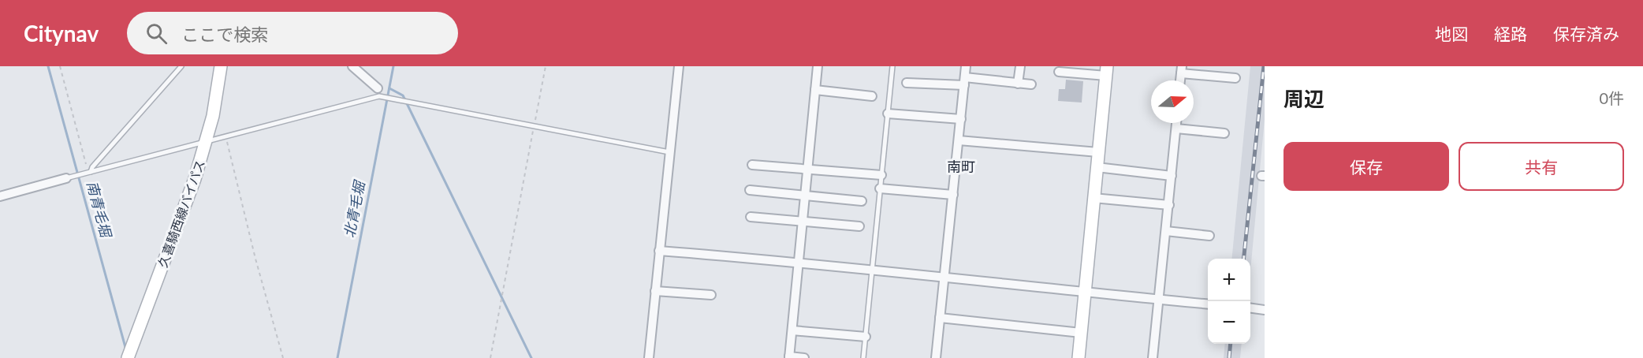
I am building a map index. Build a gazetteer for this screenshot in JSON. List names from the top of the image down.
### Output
{
  "streets": {
    "main road": ["久喜騎西線バイパス"]
  },
  "districts": ["南町"],
  "water": ["南青毛堀", "北青毛堀"],
  "north": "right",
  "page": {
    "header": "Citynav",
    "search": "ここで検索",
    "nav": ["地図", "経路", "保存済み"],
    "heading": ["周辺", "0件"],
    "buttons": ["保存", "共有"],
    "map_buttons": ["+", "−"]
  }
}
